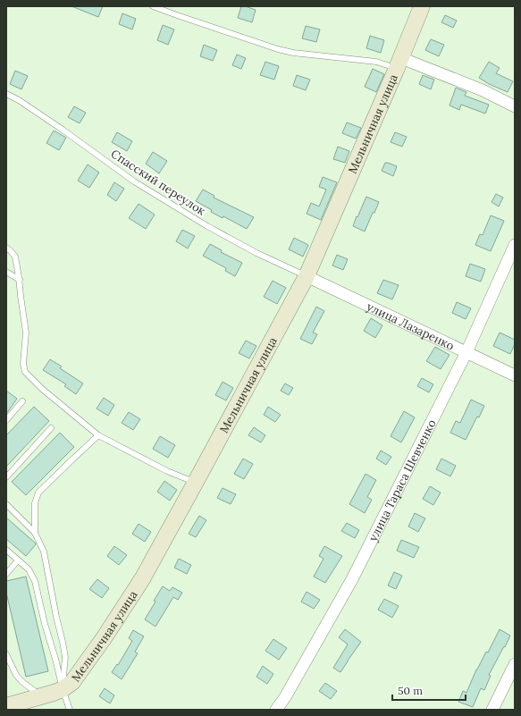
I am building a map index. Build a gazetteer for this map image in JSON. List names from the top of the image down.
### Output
{
  "streets": {
    "main road": ["Мельничная улица"],
    "street": ["улица Лазаренко", "улица Тараса Шевченко"],
    "lane": ["Спасский переулок"]
  },
  "crossings": [
    ["Мельничная улица", "Спасский переулок"],
    ["Мельничная улица", "улица Лазаренко"],
    ["Спасский переулок", "улица Лазаренко"],
    ["улица Лазаренко", "улица Тараса Шевченко"]
  ],
  "scale_bar": "50 m"
}
